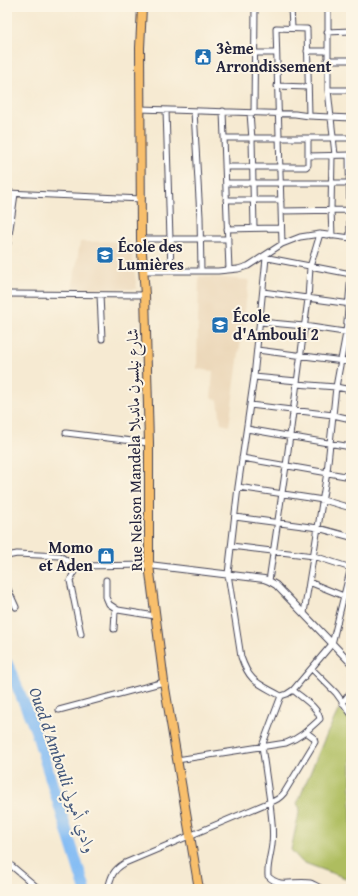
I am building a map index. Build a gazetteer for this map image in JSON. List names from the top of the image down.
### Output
{
  "streets": {
    "main road": ["Rue Nelson Mandela شارع نيلسون مانديلا"]
  },
  "water": ["Oued d'Ambouli وادي أمبولي"],
  "places": {
    "public building": ["3ème Arrondissement"],
    "school or university": ["École des Lumières", "École d'Ambouli 2"],
    "shop": ["Momo et Aden"]
  }
}
